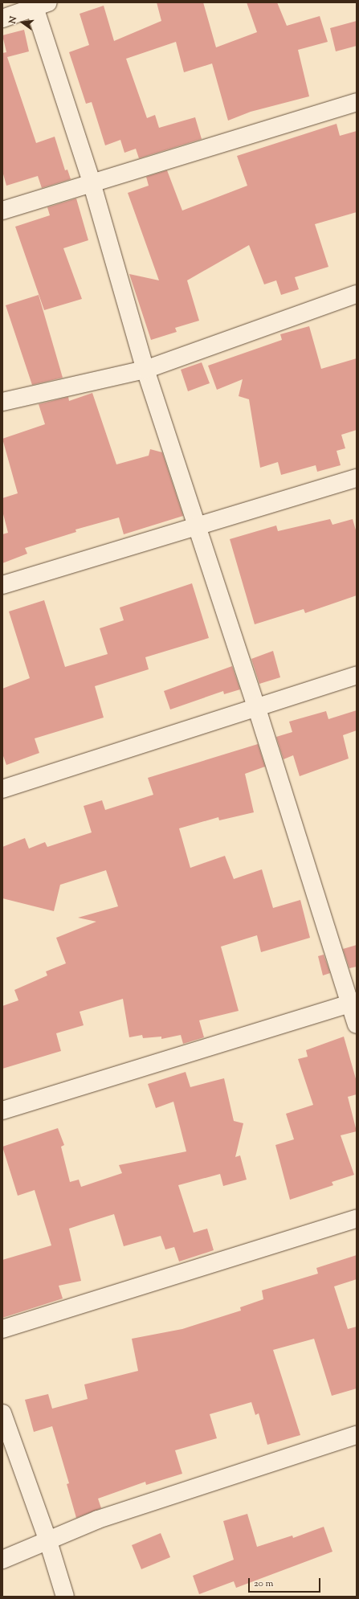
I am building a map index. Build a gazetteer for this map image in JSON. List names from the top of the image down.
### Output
{
  "scale_bar": "20 m",
  "north": "left"
}
